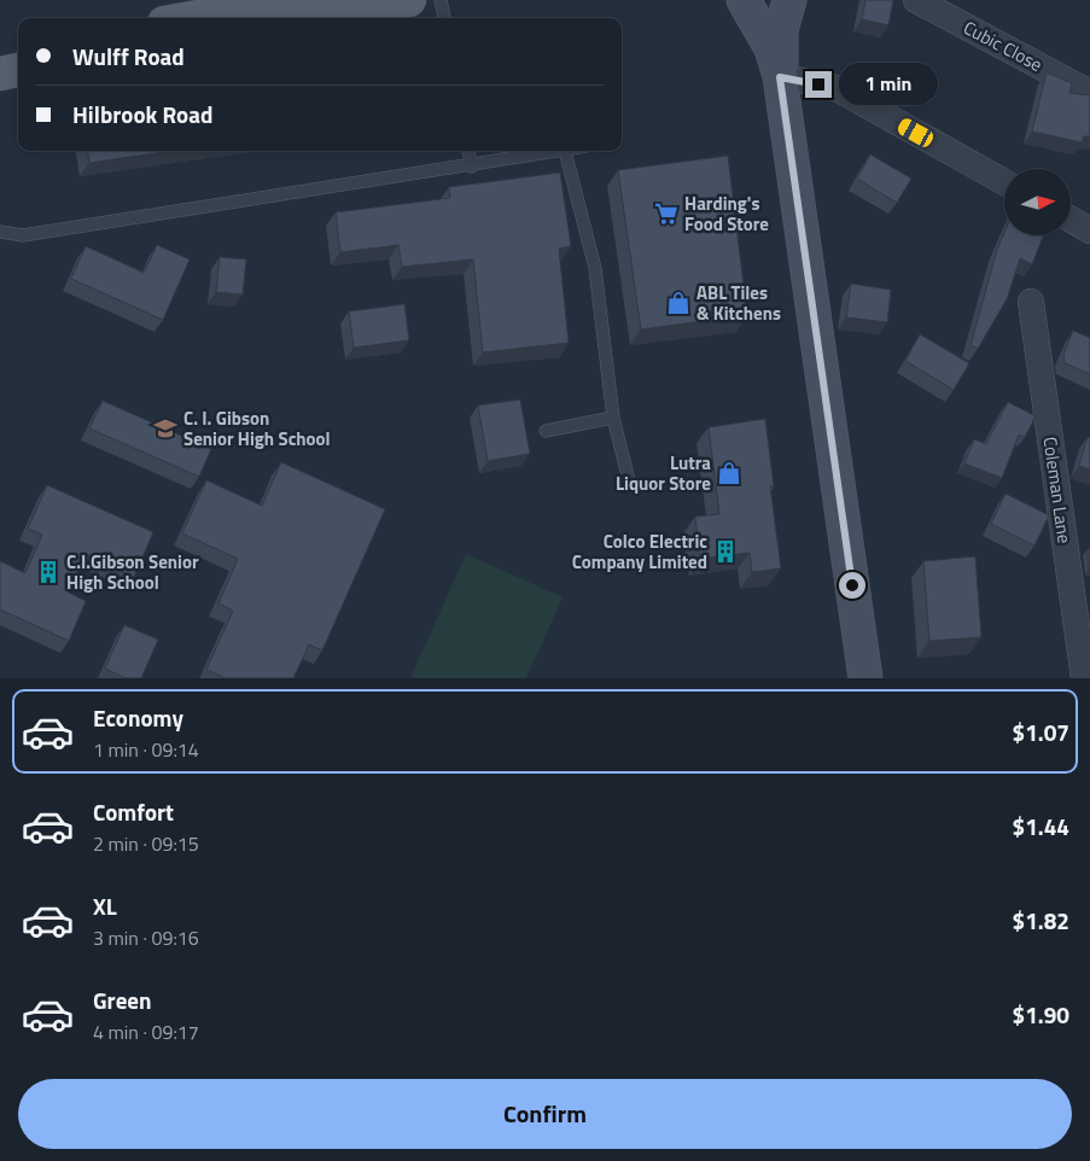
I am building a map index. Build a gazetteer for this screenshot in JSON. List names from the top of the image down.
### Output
{
  "streets": {
    "street": ["Cubic Close", "Coleman Lane"]
  },
  "places": {
    "supermarket": ["Harding's Food Store"],
    "shop": ["ABL Tiles & Kitchens", "Lutra Liquor Store"],
    "school or university": ["C. I. Gibson Senior High School"],
    "building": ["Colco Electric Company Limited", "C.I.Gibson Senior High School"]
  },
  "north": "right",
  "page": {
    "banner": ["Wulff Road", "Hilbrook Road"],
    "bubble": "1 min",
    "list": [
      {
        "name": "Economy",
        "note": "1 min · 09:14",
        "value": "$1.07"
      },
      {
        "name": "Comfort",
        "note": "2 min · 09:15",
        "value": "$1.44"
      },
      {
        "name": "XL",
        "note": "3 min · 09:16",
        "value": "$1.82"
      },
      {
        "name": "Green",
        "note": "4 min · 09:17",
        "value": "$1.90"
      }
    ],
    "buttons": "Confirm"
  }
}
